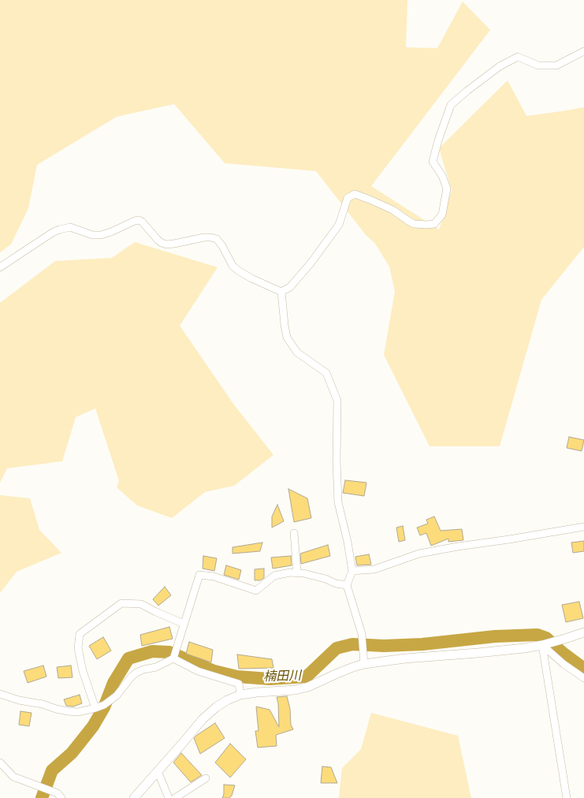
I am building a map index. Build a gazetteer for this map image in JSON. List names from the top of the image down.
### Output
{
  "water": ["楠田川"]
}
